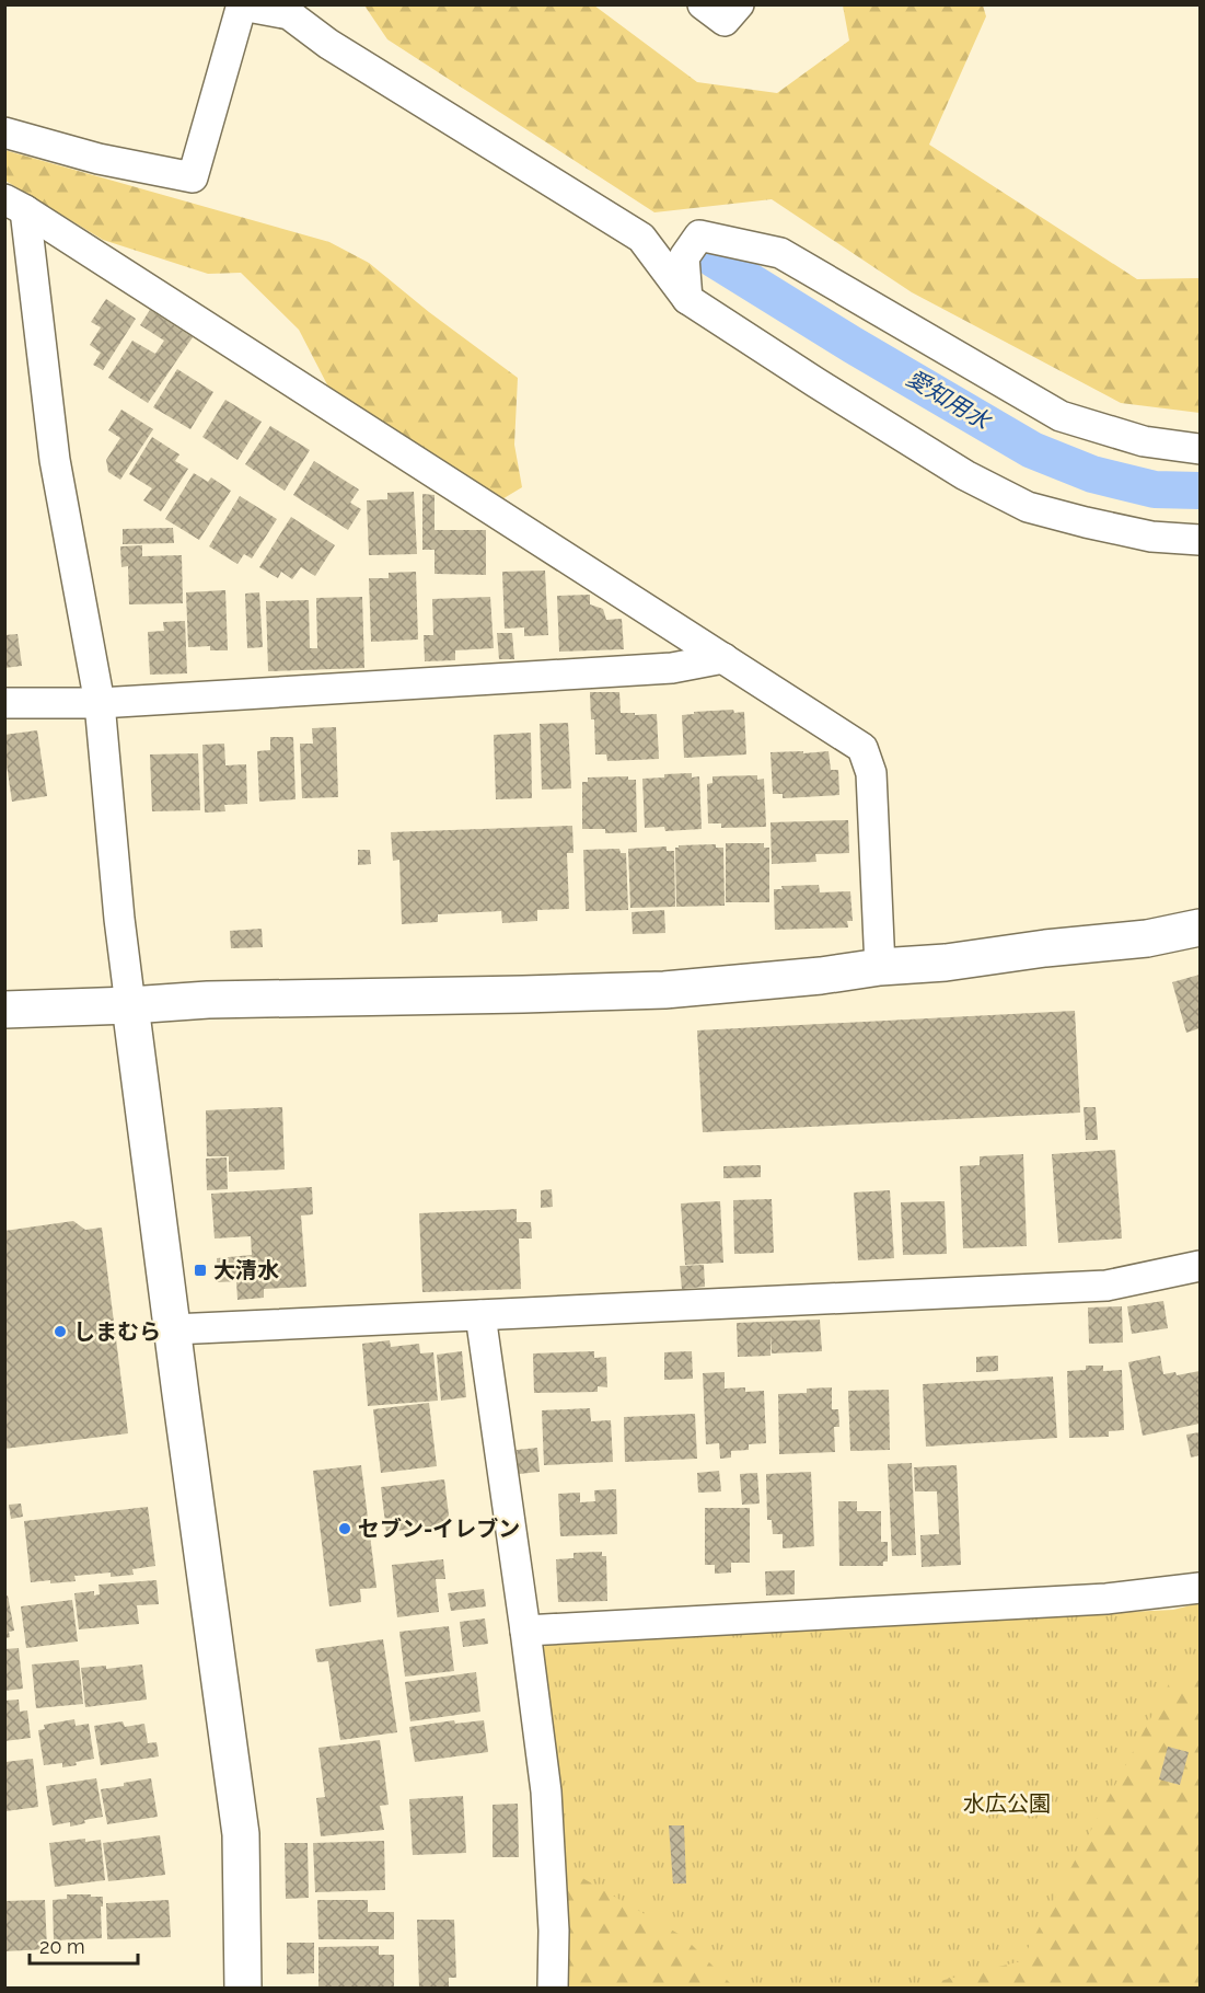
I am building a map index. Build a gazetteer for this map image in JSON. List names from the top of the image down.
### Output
{
  "water": ["愛知用水"],
  "parks": ["水広公園"],
  "places": {
    "transit": ["大清水"],
    "other": ["しまむら", "セブン-イレブン"]
  },
  "scale_bar": "20 m"
}
